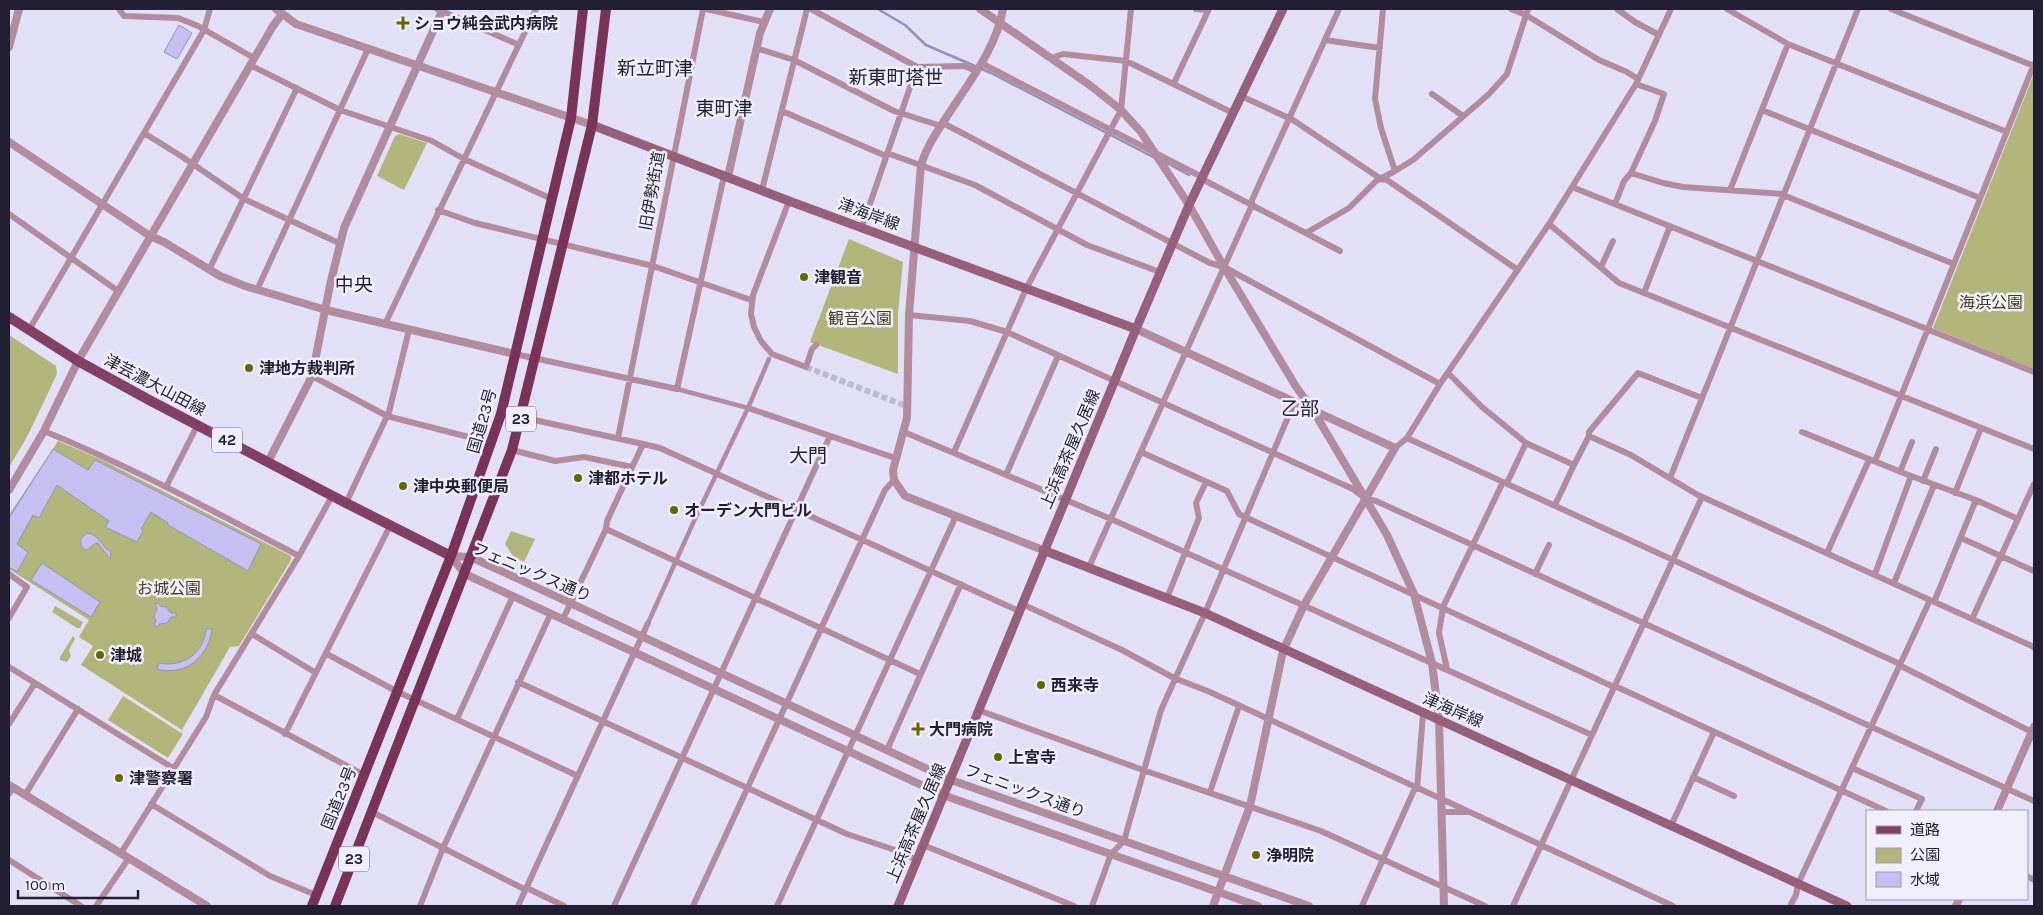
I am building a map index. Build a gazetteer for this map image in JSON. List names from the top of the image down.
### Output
{
  "streets": {
    "highway": ["23", "国道23号"],
    "main road": [
      "津海岸線",
      "津芸濃大山田線",
      "42",
      "上浜高茶屋久居線"
    ],
    "street": ["旧伊勢街道", "フェニックス通り"]
  },
  "crossings": [
    ["旧伊勢街道", "津海岸線"],
    ["津海岸線", "23"],
    ["津海岸線", "上浜高茶屋久居線"],
    ["津芸濃大山田線", "国道23号"],
    ["津芸濃大山田線", "フェニックス通り"],
    ["23", "フェニックス通り"],
    ["国道23号", "フェニックス通り"],
    ["上浜高茶屋久居線", "フェニックス通り"]
  ],
  "districts": [
    "新立町津",
    "新東町塔世",
    "東町津",
    "中央",
    "乙部",
    "大門"
  ],
  "parks": ["海浜公園", "観音公園", "お城公園"],
  "places": {
    "health": ["ショウ純会武内病院", "大門病院"],
    "other": [
      "津観音",
      "津地方裁判所",
      "津都ホテル",
      "津中央郵便局",
      "オーデン大門ビル",
      "津城",
      "西来寺",
      "上宮寺",
      "津警察署",
      "浄明院"
    ]
  },
  "legend": ["道路", "公園", "水域"],
  "scale_bar": "100 m"
}
